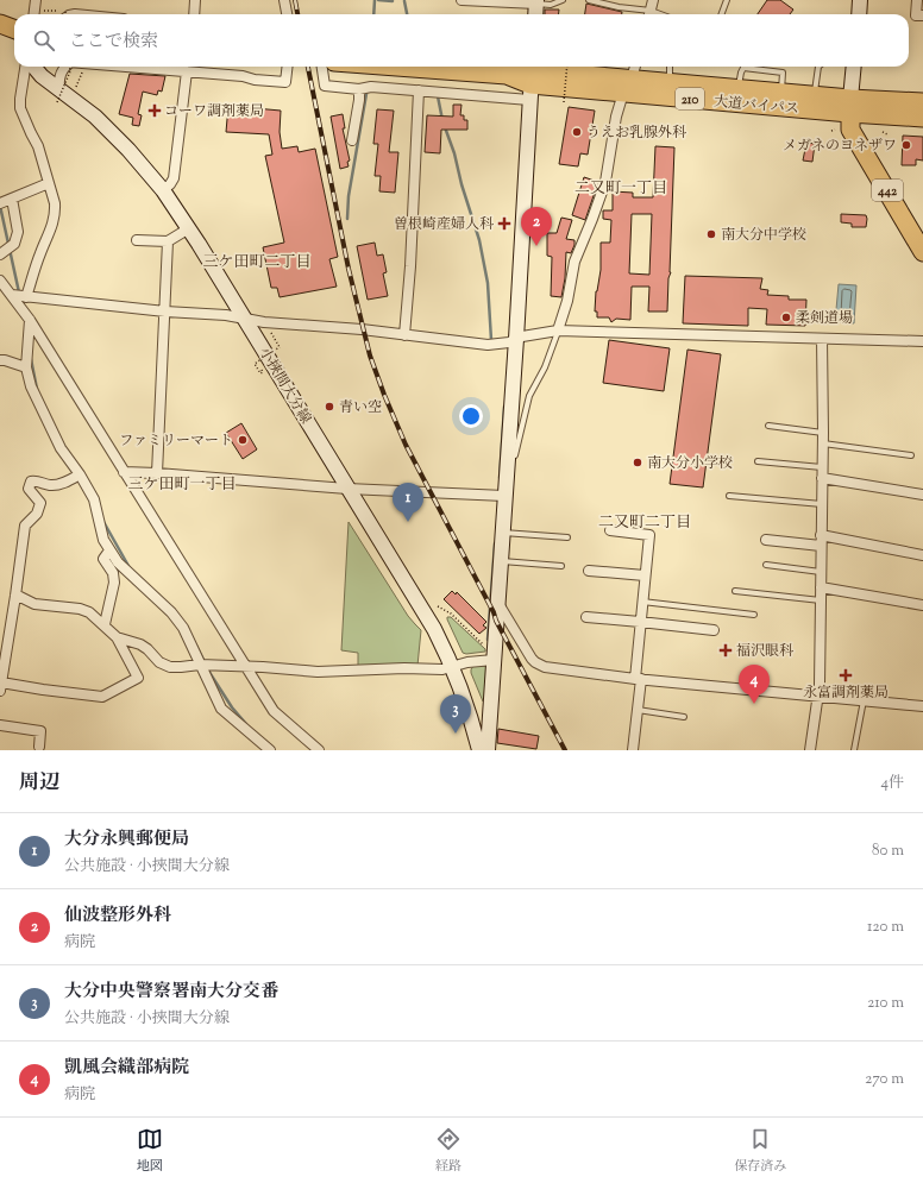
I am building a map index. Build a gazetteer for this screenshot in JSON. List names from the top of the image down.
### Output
{
  "streets": {
    "highway": ["210", "大道バイパス", "442"],
    "main road": ["小挾間大分線"]
  },
  "crossings": [
    ["大道バイパス", "442"]
  ],
  "districts": [
    "二又町一丁目",
    "三ケ田町二丁目",
    "三ケ田町一丁目",
    "二又町二丁目"
  ],
  "places": {
    "health": [
      "コーワ調剤薬局",
      "曽根崎産婦人科",
      "福沢眼科",
      "永富調剤薬局"
    ],
    "other": [
      "うえお乳腺外科",
      "メガネのヨネザワ",
      "南大分中学校",
      "柔剣道場",
      "青い空",
      "ファミリーマート",
      "南大分小学校"
    ]
  },
  "page": {
    "search": "ここで検索",
    "pins": [
      "2",
      "1",
      "4",
      "3"
    ],
    "heading": ["周辺", "4件"],
    "list": [
      {
        "mark": "1",
        "name": "大分永興郵便局",
        "note": "公共施設 · 小挾間大分線",
        "value": "80 m"
      },
      {
        "mark": "2",
        "name": "仙波整形外科",
        "note": "病院",
        "value": "120 m"
      },
      {
        "mark": "3",
        "name": "大分中央警察署南大分交番",
        "note": "公共施設 · 小挾間大分線",
        "value": "210 m"
      },
      {
        "mark": "4",
        "name": "凱風会織部病院",
        "note": "病院",
        "value": "270 m"
      }
    ],
    "nav": ["地図", "経路", "保存済み"]
  }
}
